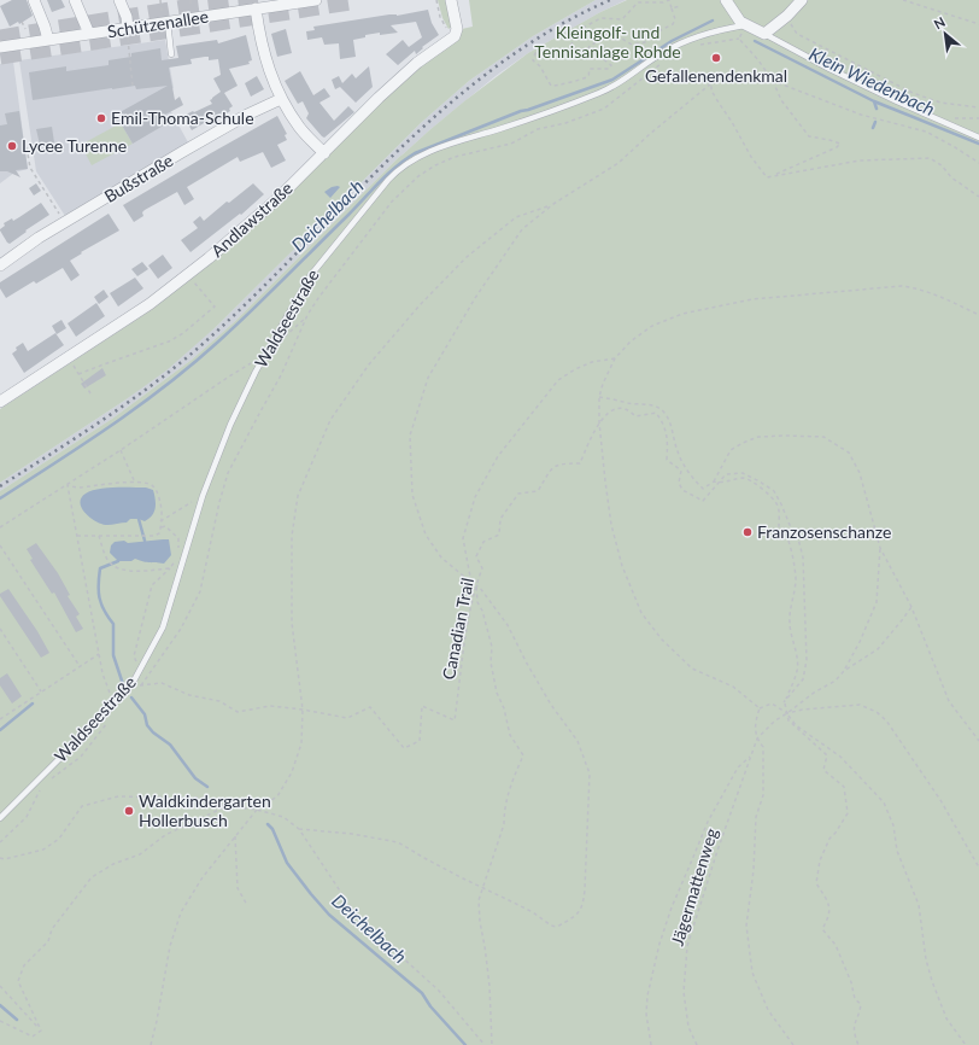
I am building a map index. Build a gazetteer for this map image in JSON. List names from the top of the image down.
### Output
{
  "streets": {
    "street": ["Schützenallee", "Bußstraße", "Andlawstraße"],
    "lane": ["Waldseestraße"],
    "path": ["Canadian Trail", "Jägermattenweg"]
  },
  "crossings": [
    ["Waldseestraße", "Canadian Trail"]
  ],
  "water": ["Klein Wiedenbach", "Deichelbach"],
  "parks": ["Kleingolf- und Tennisanlage Rohde"],
  "places": [
    "Gefallenendenkmal",
    "Emil-Thoma-Schule",
    "Lycee Turenne",
    "Franzosenschanze",
    "Waldkindergarten Hollerbusch"
  ],
  "north": "top left"
}
